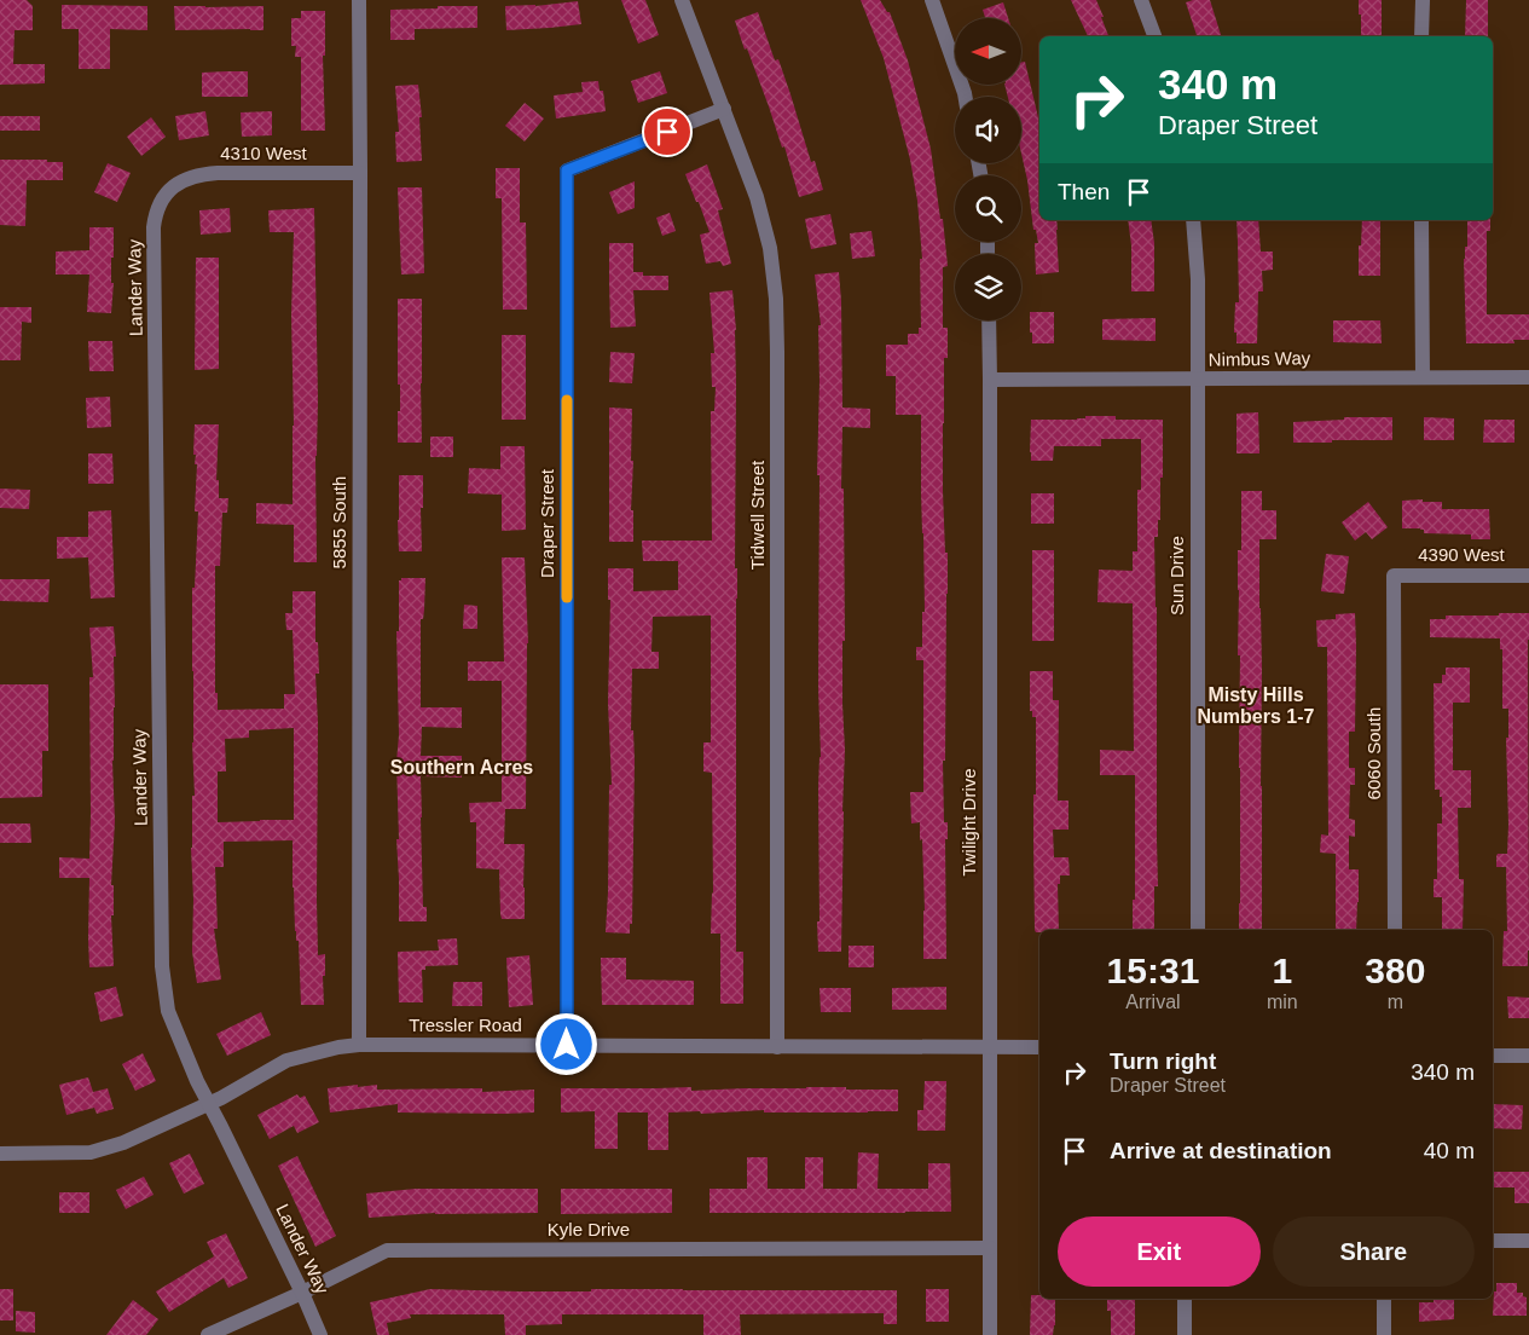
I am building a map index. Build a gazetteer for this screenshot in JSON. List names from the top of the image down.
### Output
{
  "streets": {
    "street": [
      "4310 West",
      "Lander Way",
      "Nimbus Way",
      "Tidwell Street",
      "5855 South",
      "Draper Street",
      "4390 West",
      "Sun Drive",
      "6060 South",
      "Twilight Drive",
      "Tressler Road",
      "Kyle Drive"
    ]
  },
  "crossings": [
    ["4310 West", "Lander Way"],
    ["4310 West", "5855 South"],
    ["Lander Way", "Tressler Road"],
    ["Lander Way", "Kyle Drive"],
    ["Nimbus Way", "Sun Drive"],
    ["Nimbus Way", "Twilight Drive"],
    ["Tidwell Street", "Draper Street"],
    ["Tidwell Street", "Tressler Road"],
    ["5855 South", "Tressler Road"],
    ["Draper Street", "Tressler Road"],
    ["4390 West", "6060 South"],
    ["Twilight Drive", "Tressler Road"],
    ["Twilight Drive", "Kyle Drive"]
  ],
  "districts": ["Misty Hills Numbers 1-7", "Southern Acres"],
  "north": "left",
  "page": {
    "turn": ["340 m", "Draper Street"],
    "then": "Then",
    "eta": [
      "15:31",
      "Arrival",
      "1",
      "min",
      "380",
      "m"
    ],
    "list": [
      {
        "name": "Turn right",
        "note": "Draper Street",
        "value": "340 m"
      },
      {
        "name": "Arrive at destination",
        "value": "40 m"
      }
    ],
    "buttons": ["Exit", "Share"]
  }
}
